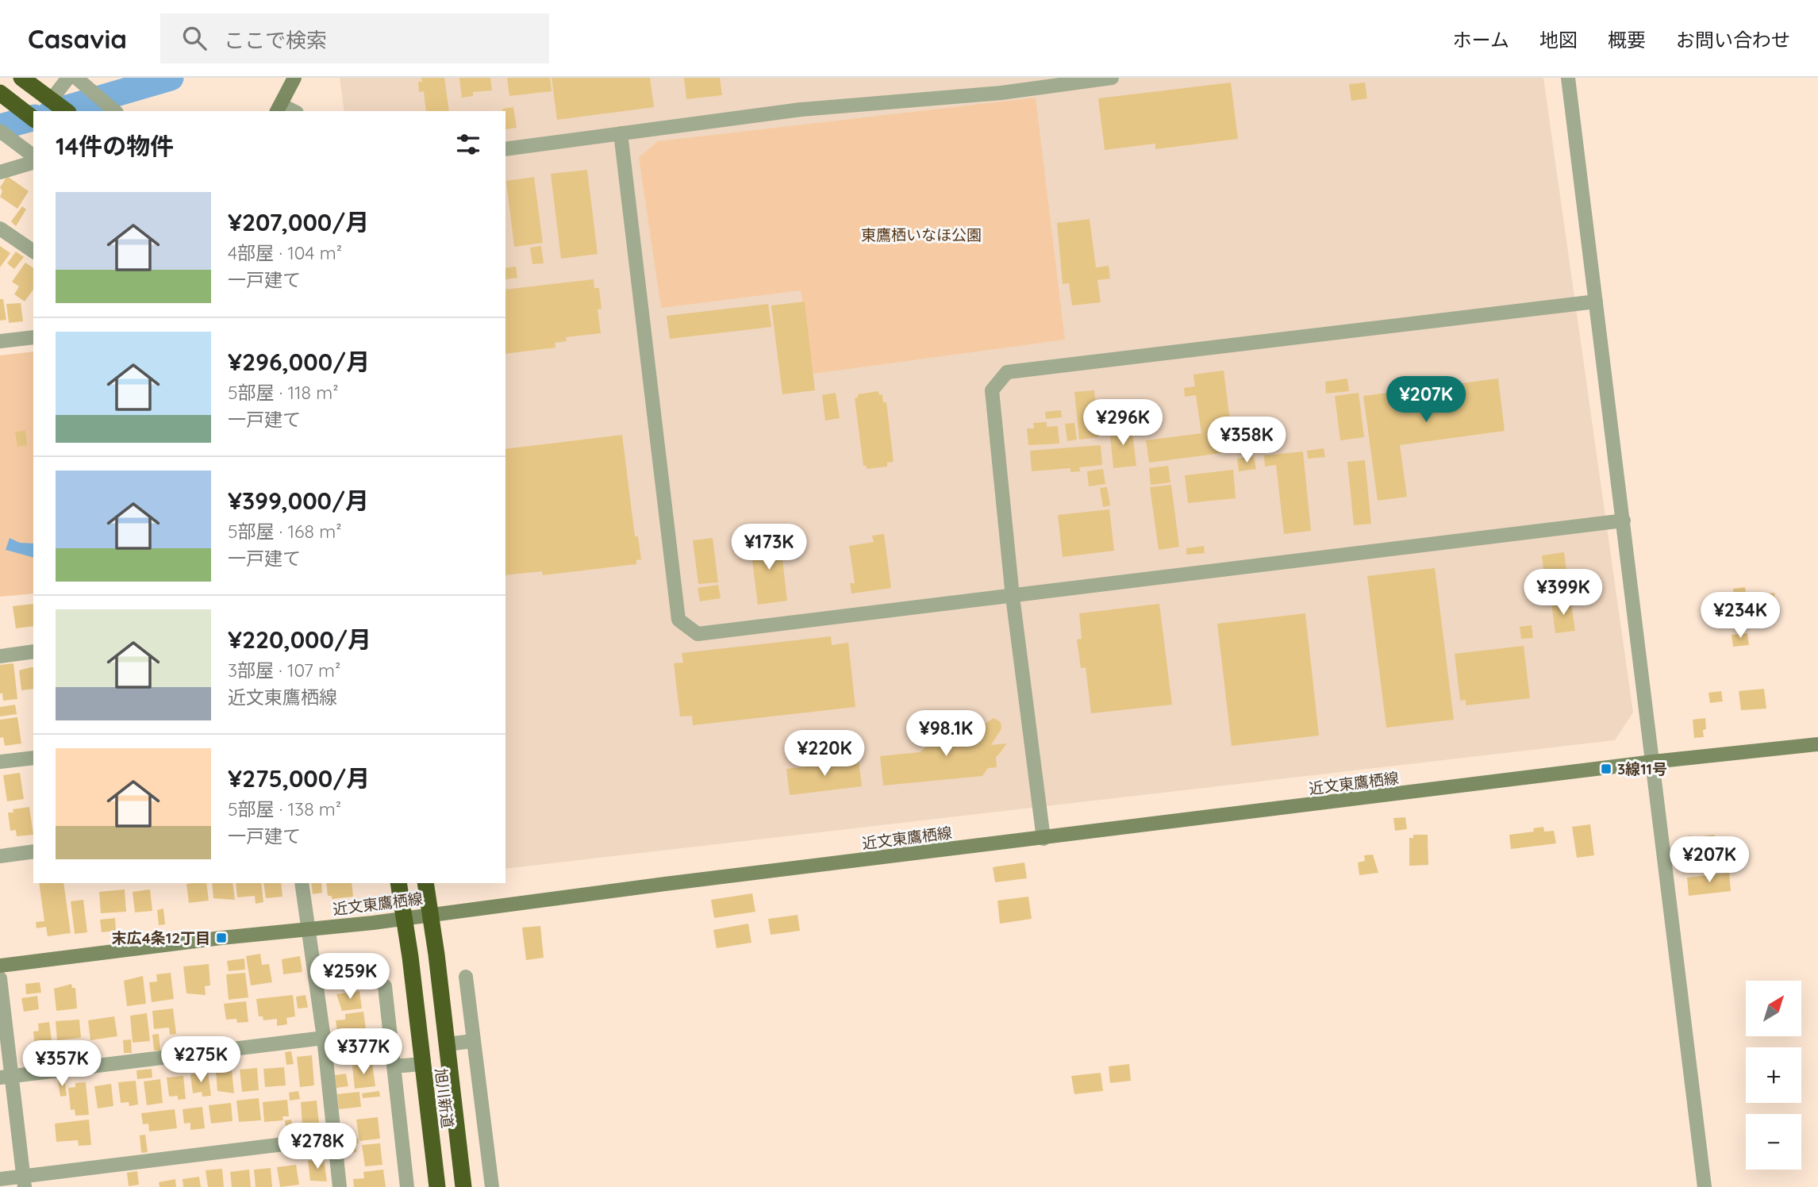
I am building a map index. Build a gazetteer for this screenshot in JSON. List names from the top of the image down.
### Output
{
  "streets": {
    "highway": ["旭川新道"],
    "street": ["近文東鷹栖線"]
  },
  "crossings": [
    ["近文東鷹栖線", "旭川新道"]
  ],
  "parks": ["東鷹栖いなほ公園"],
  "places": {
    "transit": ["3線11号", "末広4条12丁目"]
  },
  "north": "top right",
  "page": {
    "header": "Casavia",
    "search": "ここで検索",
    "nav": [
      "ホーム",
      "地図",
      "概要",
      "お問い合わせ"
    ],
    "heading": "14件の物件",
    "list": [
      {
        "name": "¥207,000/月",
        "note": "4部屋 · 104 m² · 一戸建て"
      },
      {
        "name": "¥296,000/月",
        "note": "5部屋 · 118 m² · 一戸建て"
      },
      {
        "name": "¥399,000/月",
        "note": "5部屋 · 168 m² · 一戸建て"
      },
      {
        "name": "¥220,000/月",
        "note": "3部屋 · 107 m² · 近文東鷹栖線"
      },
      {
        "name": "¥275,000/月",
        "note": "5部屋 · 138 m² · 一戸建て"
      }
    ],
    "price": [
      "¥207K",
      "¥296K",
      "¥358K",
      "¥173K",
      "¥399K",
      "¥234K",
      "¥98.1K",
      "¥220K",
      "¥207K",
      "¥259K",
      "¥377K",
      "¥275K",
      "¥357K",
      "¥278K"
    ],
    "map_buttons": ["+", "−"]
  }
}
